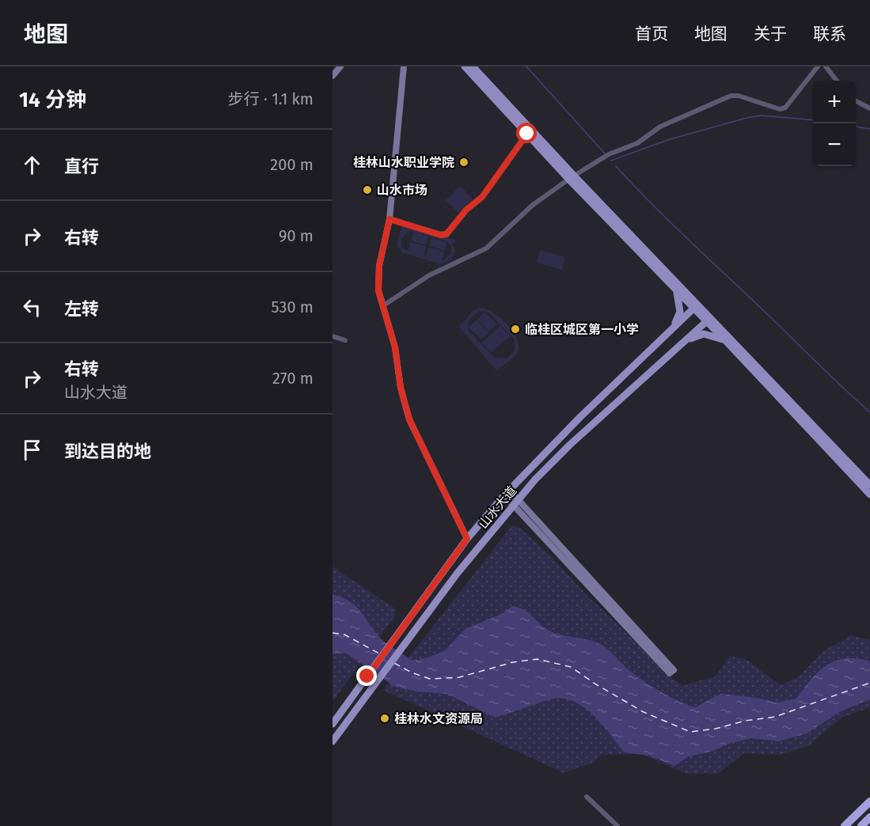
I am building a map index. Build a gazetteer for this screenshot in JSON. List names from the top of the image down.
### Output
{
  "streets": {
    "main road": ["山水大道"]
  },
  "places": [
    "桂林山水职业学院",
    "山水市场",
    "临桂区城区第一小学",
    "桂林水文资源局"
  ],
  "page": {
    "header": "地图",
    "nav": [
      "首页",
      "地图",
      "关于",
      "联系"
    ],
    "heading": ["14 分钟", "步行 · 1.1 km"],
    "map_buttons": ["+", "−"],
    "list": [
      ["直行", "200 m"],
      ["右转", "90 m"],
      ["左转", "530 m"],
      ["右转", "山水大道", "270 m"],
      "到达目的地"
    ]
  }
}
